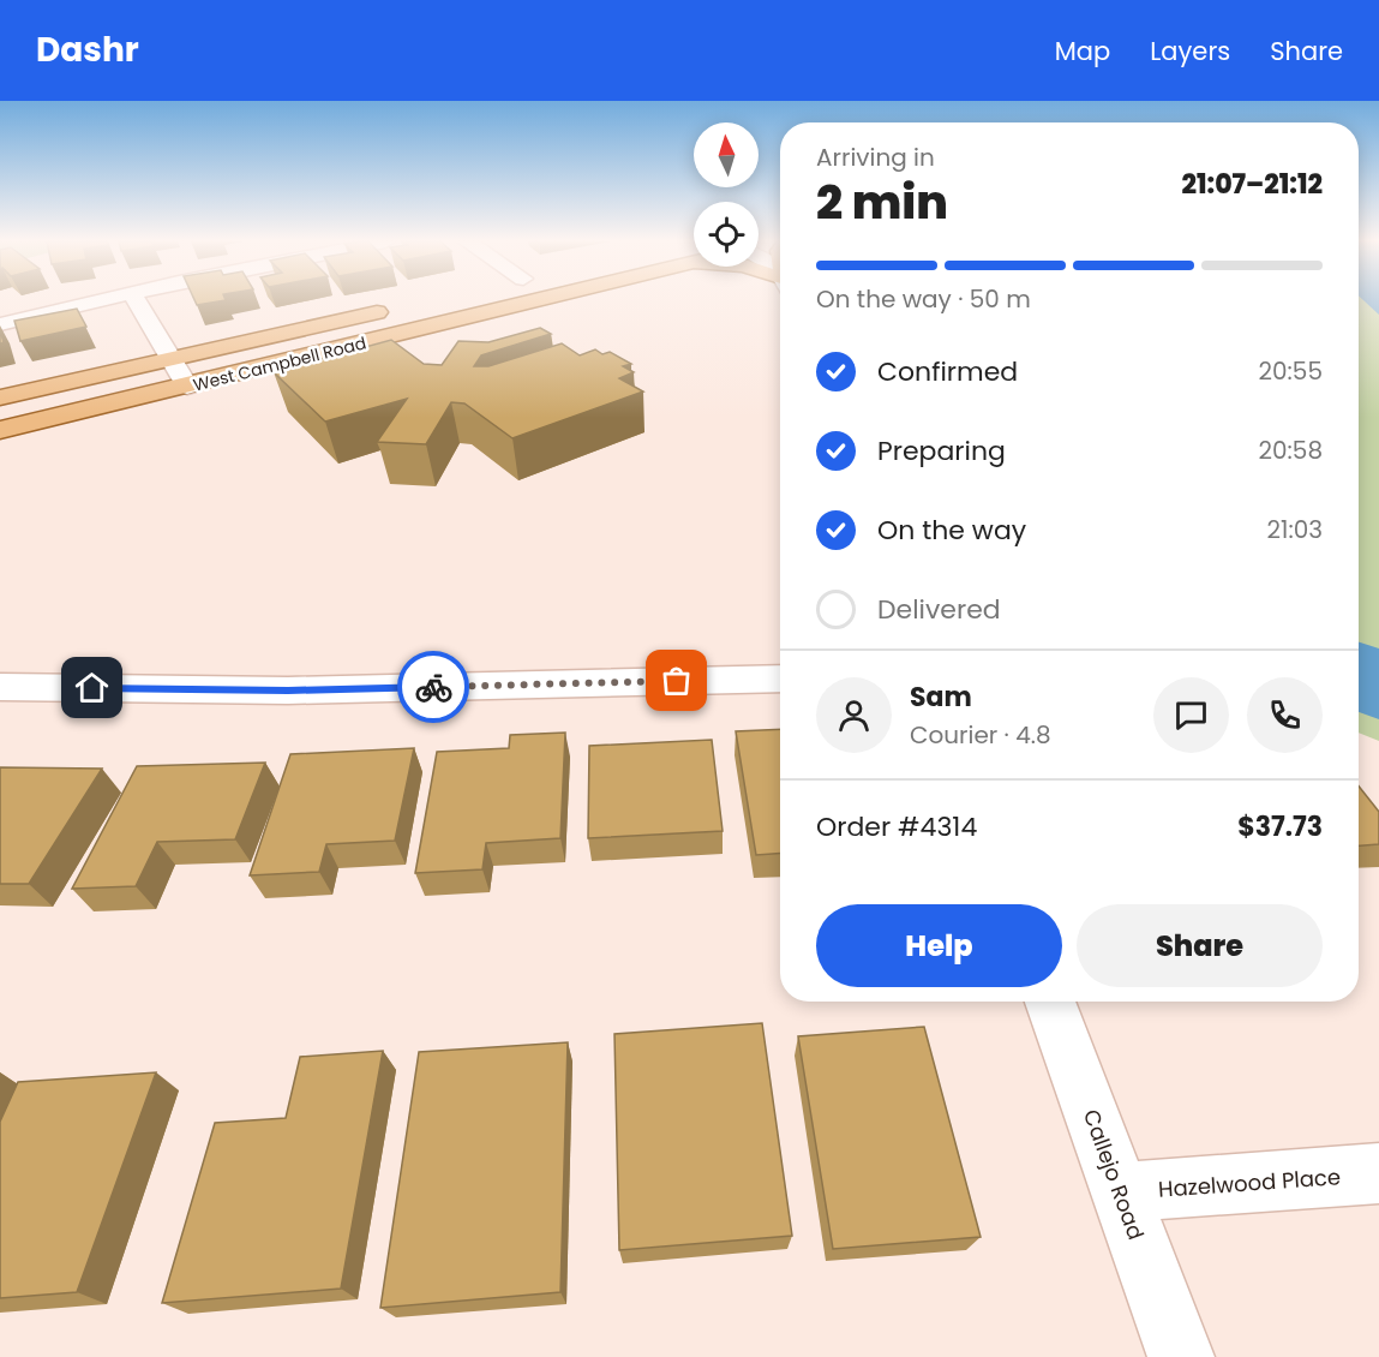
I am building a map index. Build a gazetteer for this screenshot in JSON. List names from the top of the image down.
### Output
{
  "streets": {
    "main road": ["West Campbell Road"],
    "street": ["Callejo Road", "Hazelwood Place"]
  },
  "crossings": [
    ["Callejo Road", "Hazelwood Place"]
  ],
  "north": "top",
  "page": {
    "header": "Dashr",
    "nav": ["Map", "Layers", "Share"],
    "heading": ["2 min", "Arriving in", "21:07–21:12"],
    "panel": [
      "Sam",
      "Courier · 4.8",
      "Order #4314",
      "$37.73"
    ],
    "bar": "On the way · 50 m",
    "list": [
      ["Confirmed", "20:55"],
      ["Preparing", "20:58"],
      ["On the way", "21:03"],
      "Delivered"
    ],
    "buttons": ["Help", "Share"]
  }
}
